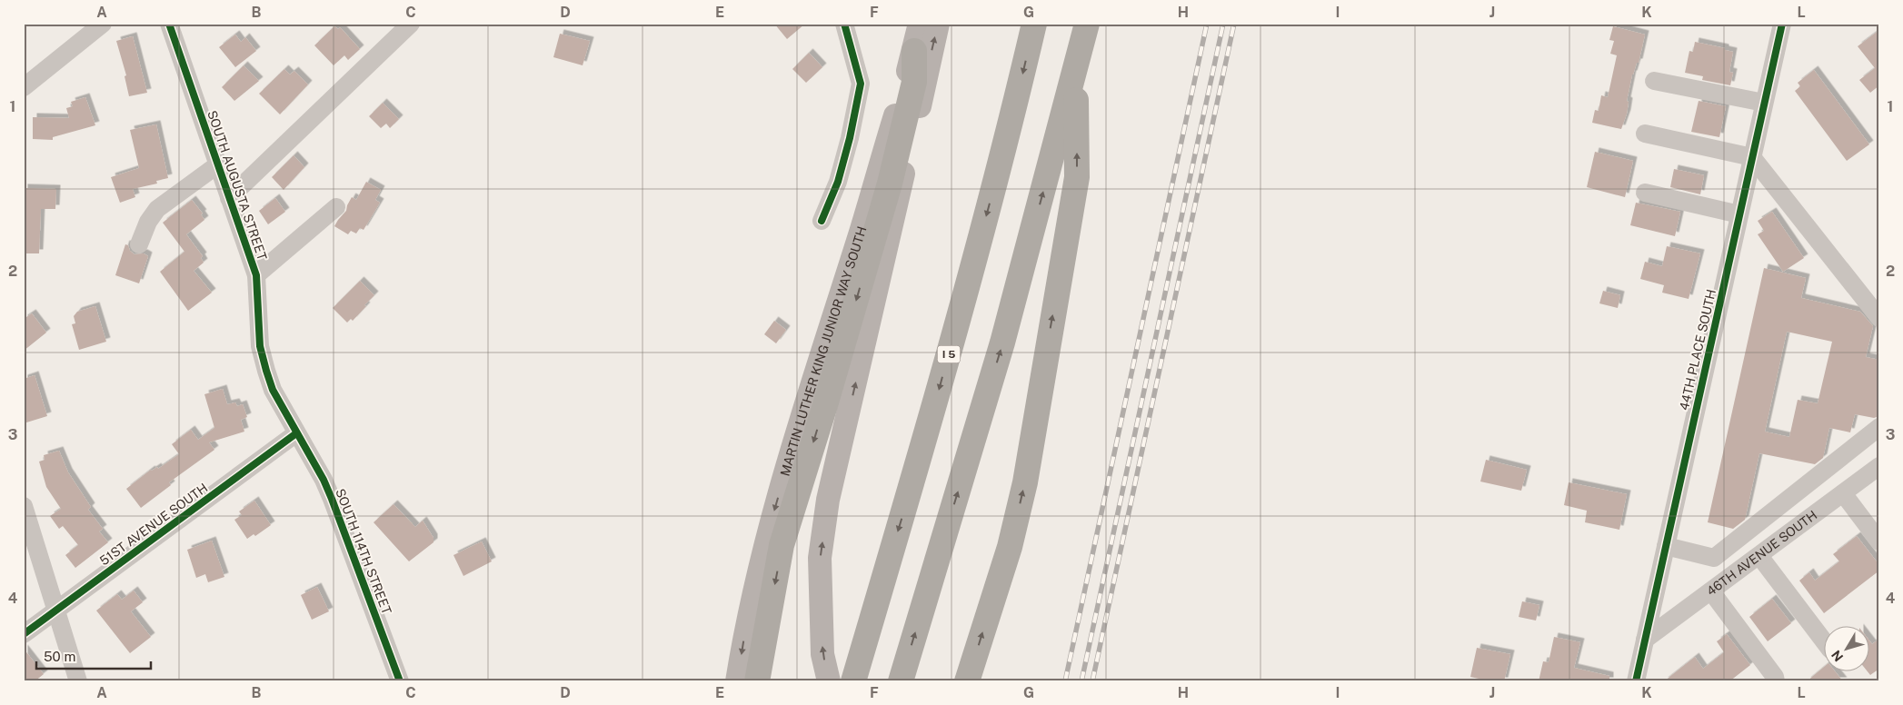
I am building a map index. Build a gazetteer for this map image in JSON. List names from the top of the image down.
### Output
{
  "streets": {
    "highway": ["I 5"],
    "main road": ["MARTIN LUTHER KING JUNIOR WAY SOUTH"],
    "street": [
      "SOUTH AUGUSTA STREET",
      "44TH PLACE SOUTH",
      "51ST AVENUE SOUTH",
      "SOUTH 114TH STREET",
      "46TH AVENUE SOUTH"
    ]
  },
  "crossings": [
    ["SOUTH AUGUSTA STREET", "51ST AVENUE SOUTH"],
    ["SOUTH AUGUSTA STREET", "SOUTH 114TH STREET"],
    ["44TH PLACE SOUTH", "46TH AVENUE SOUTH"],
    ["51ST AVENUE SOUTH", "SOUTH 114TH STREET"]
  ],
  "scale_bar": "50 m",
  "north": "bottom left",
  "grid": {
    "columns": [
      "A",
      "B",
      "C",
      "D",
      "E",
      "F",
      "G",
      "H",
      "I",
      "J",
      "K",
      "L"
    ],
    "rows": [
      "1",
      "2",
      "3",
      "4"
    ]
  }
}
